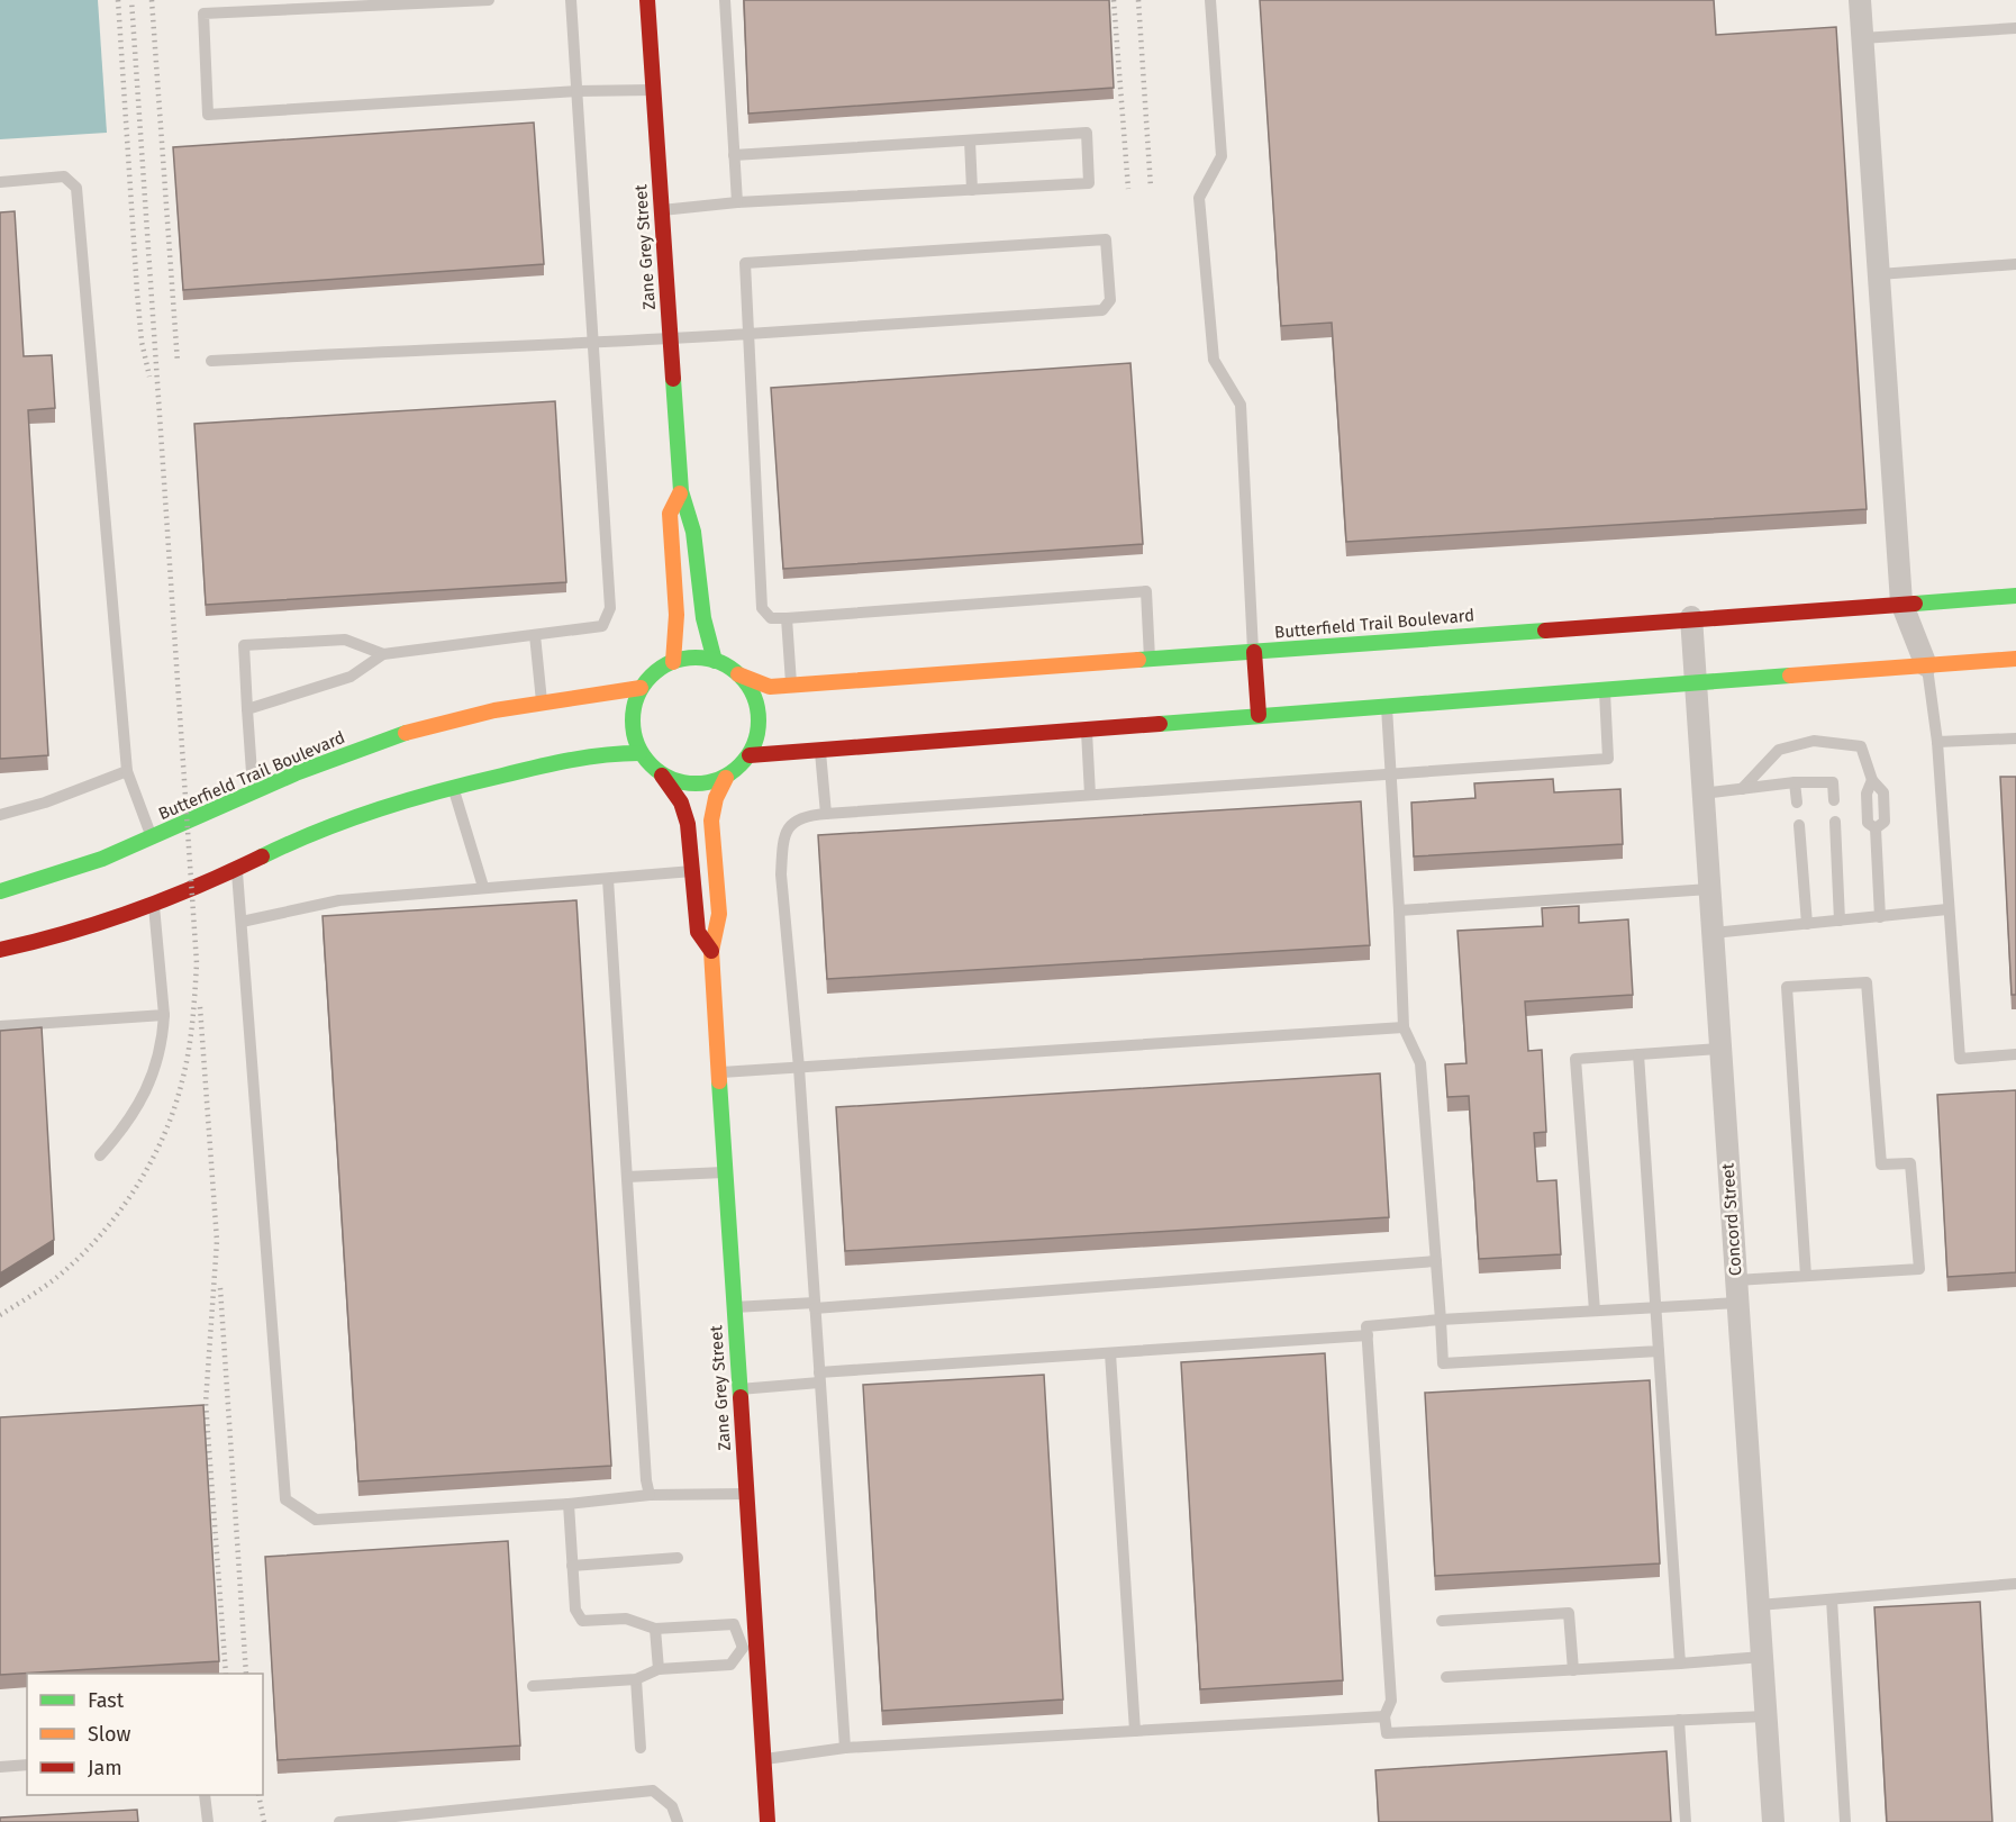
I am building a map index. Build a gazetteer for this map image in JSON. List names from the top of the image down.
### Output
{
  "streets": {
    "street": ["Zane Grey Street", "Butterfield Trail Boulevard", "Concord Street"]
  },
  "crossings": [
    ["Zane Grey Street", "Butterfield Trail Boulevard"],
    ["Butterfield Trail Boulevard", "Concord Street"]
  ],
  "legend": ["Fast", "Slow", "Jam"]
}
